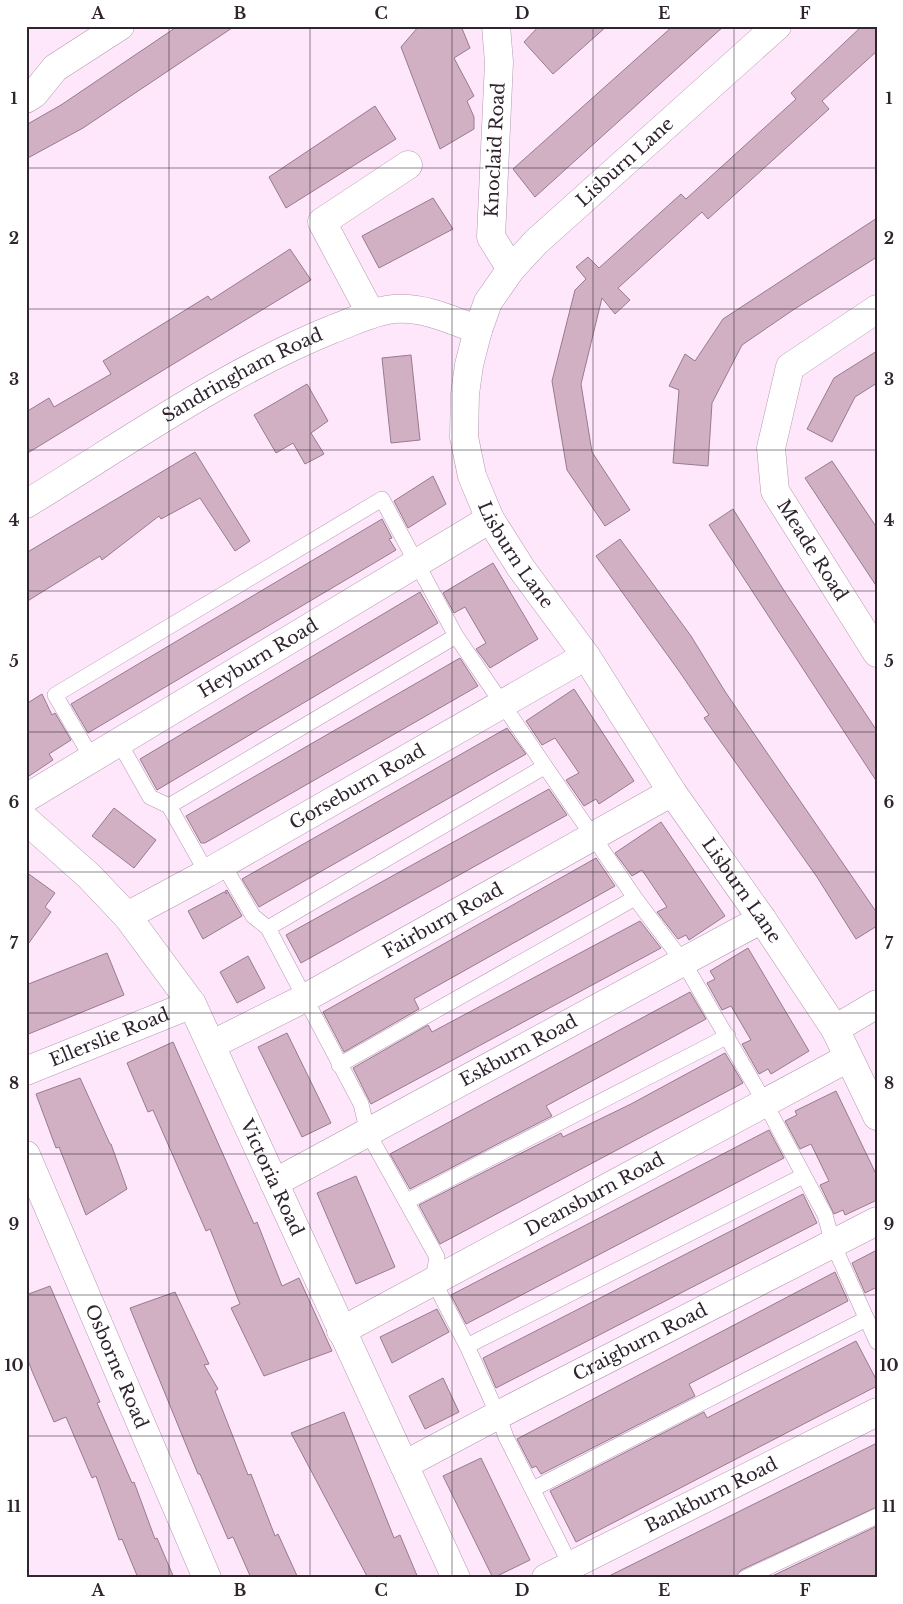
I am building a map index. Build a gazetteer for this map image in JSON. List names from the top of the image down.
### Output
{
  "streets": {
    "street": [
      "Knoclaid Road",
      "Lisburn Lane",
      "Sandringham Road",
      "Meade Road",
      "Heyburn Road",
      "Gorseburn Road",
      "Fairburn Road",
      "Ellerslie Road",
      "Eskburn Road",
      "Victoria Road",
      "Deansburn Road",
      "Craigburn Road",
      "Osborne Road",
      "Bankburn Road"
    ]
  },
  "crossings": [
    ["Knoclaid Road", "Lisburn Lane"],
    ["Lisburn Lane", "Sandringham Road"],
    ["Lisburn Lane", "Heyburn Road"],
    ["Lisburn Lane", "Gorseburn Road"],
    ["Lisburn Lane", "Fairburn Road"],
    ["Lisburn Lane", "Eskburn Road"],
    ["Lisburn Lane", "Deansburn Road"],
    ["Gorseburn Road", "Victoria Road"],
    ["Fairburn Road", "Victoria Road"],
    ["Ellerslie Road", "Victoria Road"],
    ["Eskburn Road", "Victoria Road"],
    ["Victoria Road", "Deansburn Road"],
    ["Victoria Road", "Craigburn Road"]
  ],
  "grid": {
    "columns": [
      "A",
      "B",
      "C",
      "D",
      "E",
      "F"
    ],
    "rows": [
      "1",
      "2",
      "3",
      "4",
      "5",
      "6",
      "7",
      "8",
      "9",
      "10",
      "11"
    ]
  }
}
